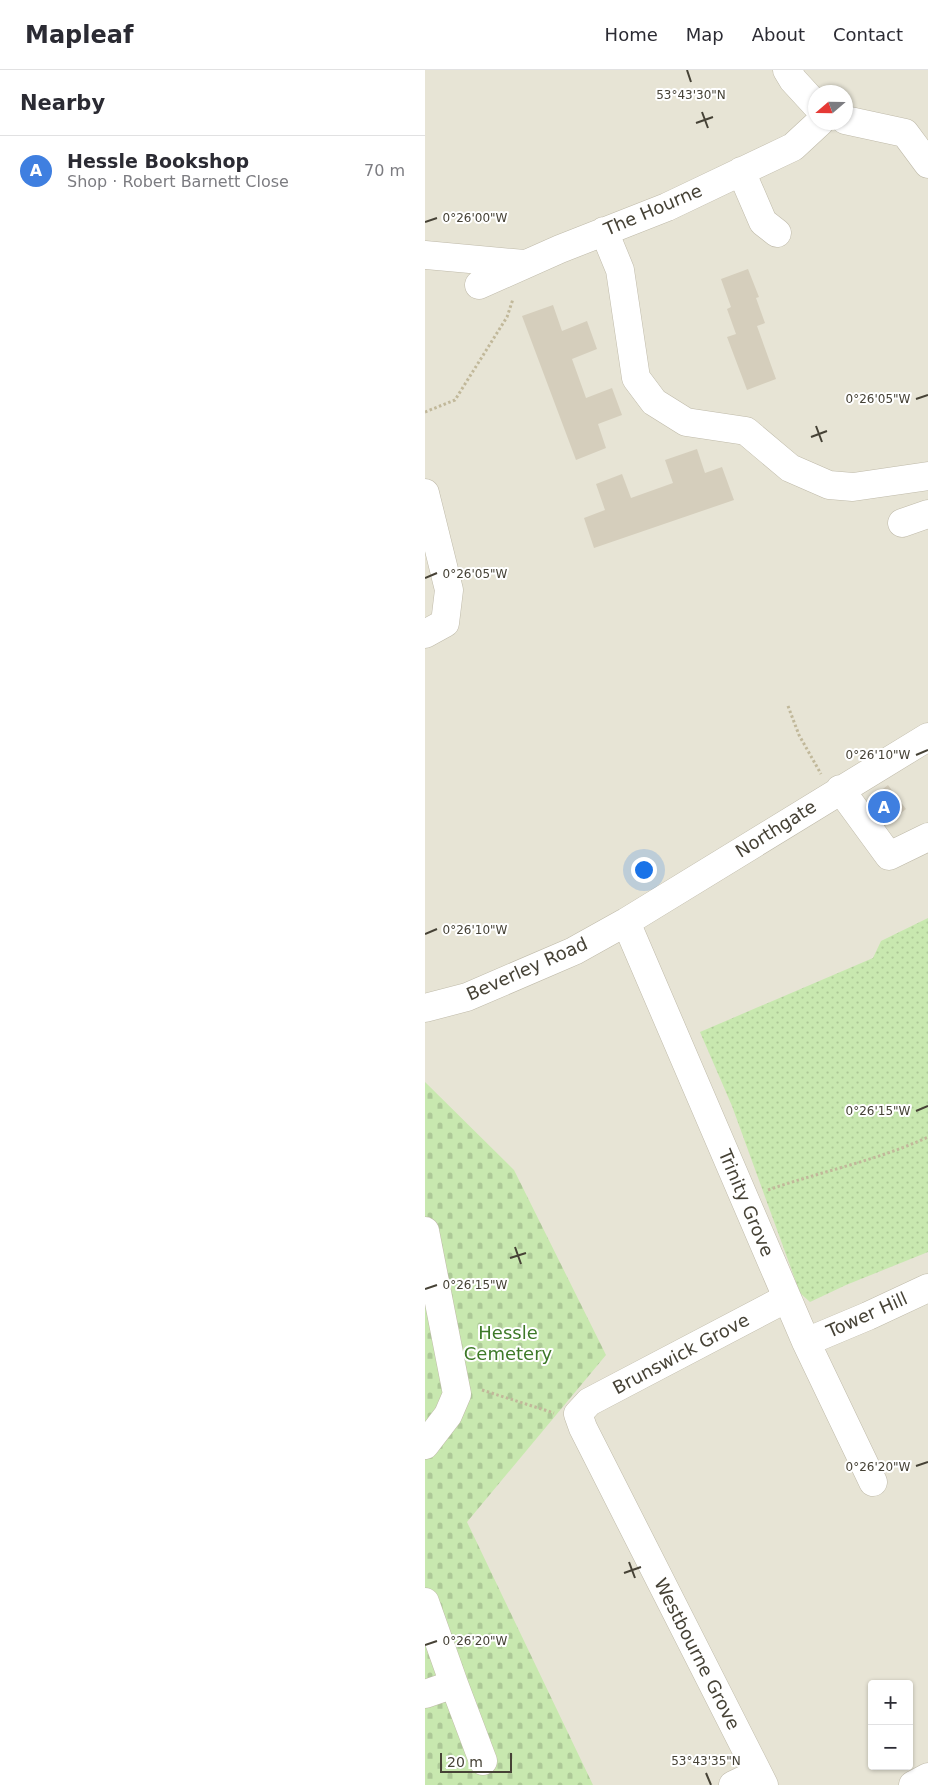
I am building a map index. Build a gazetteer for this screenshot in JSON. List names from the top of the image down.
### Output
{
  "streets": {
    "street": [
      "The Hourne",
      "Northgate",
      "Beverley Road",
      "Trinity Grove",
      "Tower Hill",
      "Brunswick Grove",
      "Westbourne Grove"
    ]
  },
  "crossings": [
    ["Northgate", "Beverley Road"],
    ["Northgate", "Trinity Grove"],
    ["Beverley Road", "Trinity Grove"],
    ["Trinity Grove", "Tower Hill"],
    ["Trinity Grove", "Brunswick Grove"],
    ["Brunswick Grove", "Westbourne Grove"]
  ],
  "parks": ["Hessle Cemetery"],
  "scale_bar": "20 m",
  "north": "left",
  "page": {
    "header": "Mapleaf",
    "nav": [
      "Home",
      "Map",
      "About",
      "Contact"
    ],
    "heading": "Nearby",
    "list": [
      {
        "mark": "A",
        "name": "Hessle Bookshop",
        "note": "Shop · Robert Barnett Close",
        "value": "70 m"
      }
    ],
    "pins": "A",
    "map_buttons": ["+", "−"],
    "scale": "20 m"
  },
  "coordinates": [
    "53°43'30\"N",
    "0°26'00\"W",
    "0°26'05\"W",
    "0°26'10\"W",
    "0°26'15\"W",
    "0°26'20\"W",
    "53°43'35\"N"
  ]
}
